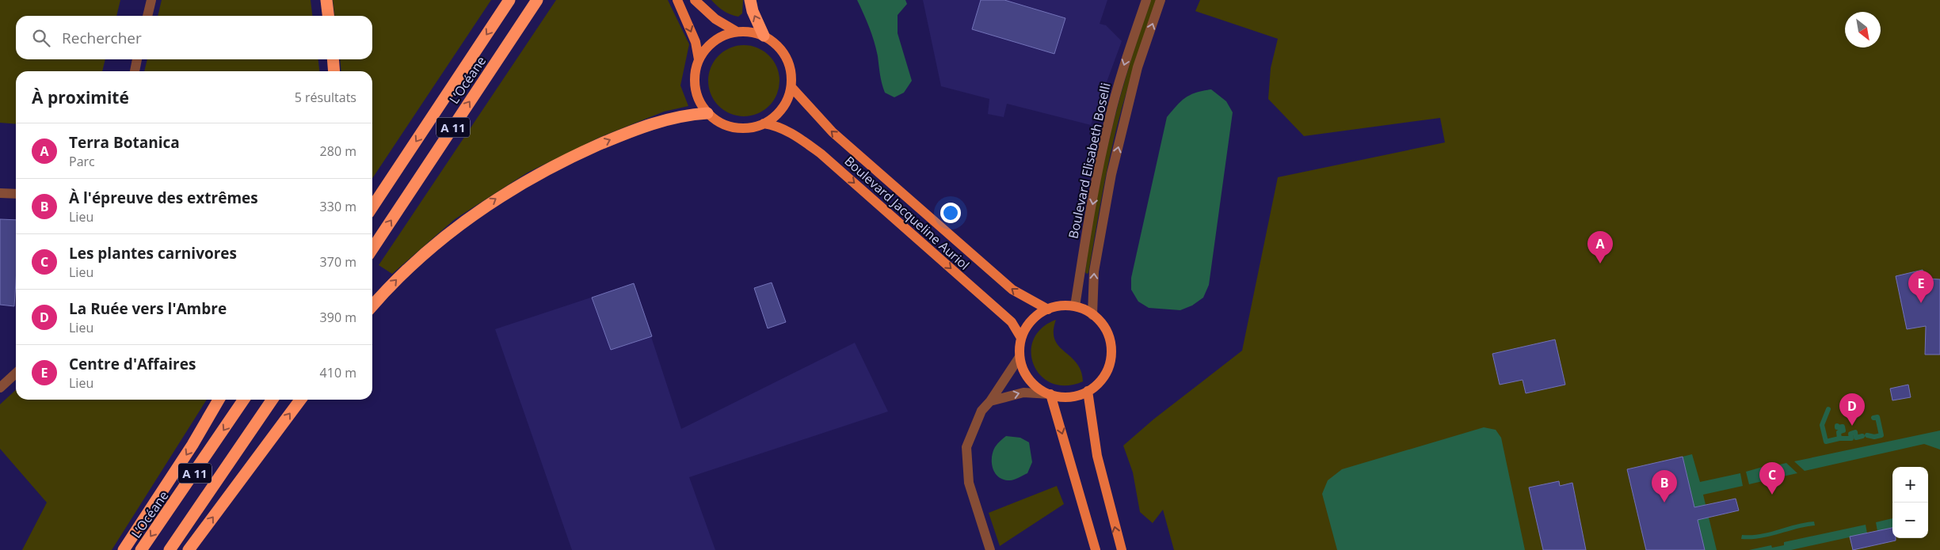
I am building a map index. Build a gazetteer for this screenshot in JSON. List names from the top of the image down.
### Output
{
  "streets": {
    "highway": ["L’Océane", "A 11"],
    "main road": ["Boulevard Jacqueline Auriol"],
    "street": ["Boulevard Elisabeth Boselli"]
  },
  "crossings": [
    ["Boulevard Elisabeth Boselli", "Boulevard Jacqueline Auriol"]
  ],
  "north": "bottom right",
  "page": {
    "search": "Rechercher",
    "heading": ["À proximité", "5 résultats"],
    "list": [
      {
        "mark": "A",
        "name": "Terra Botanica",
        "note": "Parc",
        "value": "280 m"
      },
      {
        "mark": "B",
        "name": "À l'épreuve des extrêmes",
        "note": "Lieu",
        "value": "330 m"
      },
      {
        "mark": "C",
        "name": "Les plantes carnivores",
        "note": "Lieu",
        "value": "370 m"
      },
      {
        "mark": "D",
        "name": "La Ruée vers l'Ambre",
        "note": "Lieu",
        "value": "390 m"
      },
      {
        "mark": "E",
        "name": "Centre d'Affaires",
        "note": "Lieu",
        "value": "410 m"
      }
    ],
    "pins": [
      "A",
      "E",
      "D",
      "C",
      "B"
    ],
    "map_buttons": ["+", "−"]
  }
}
